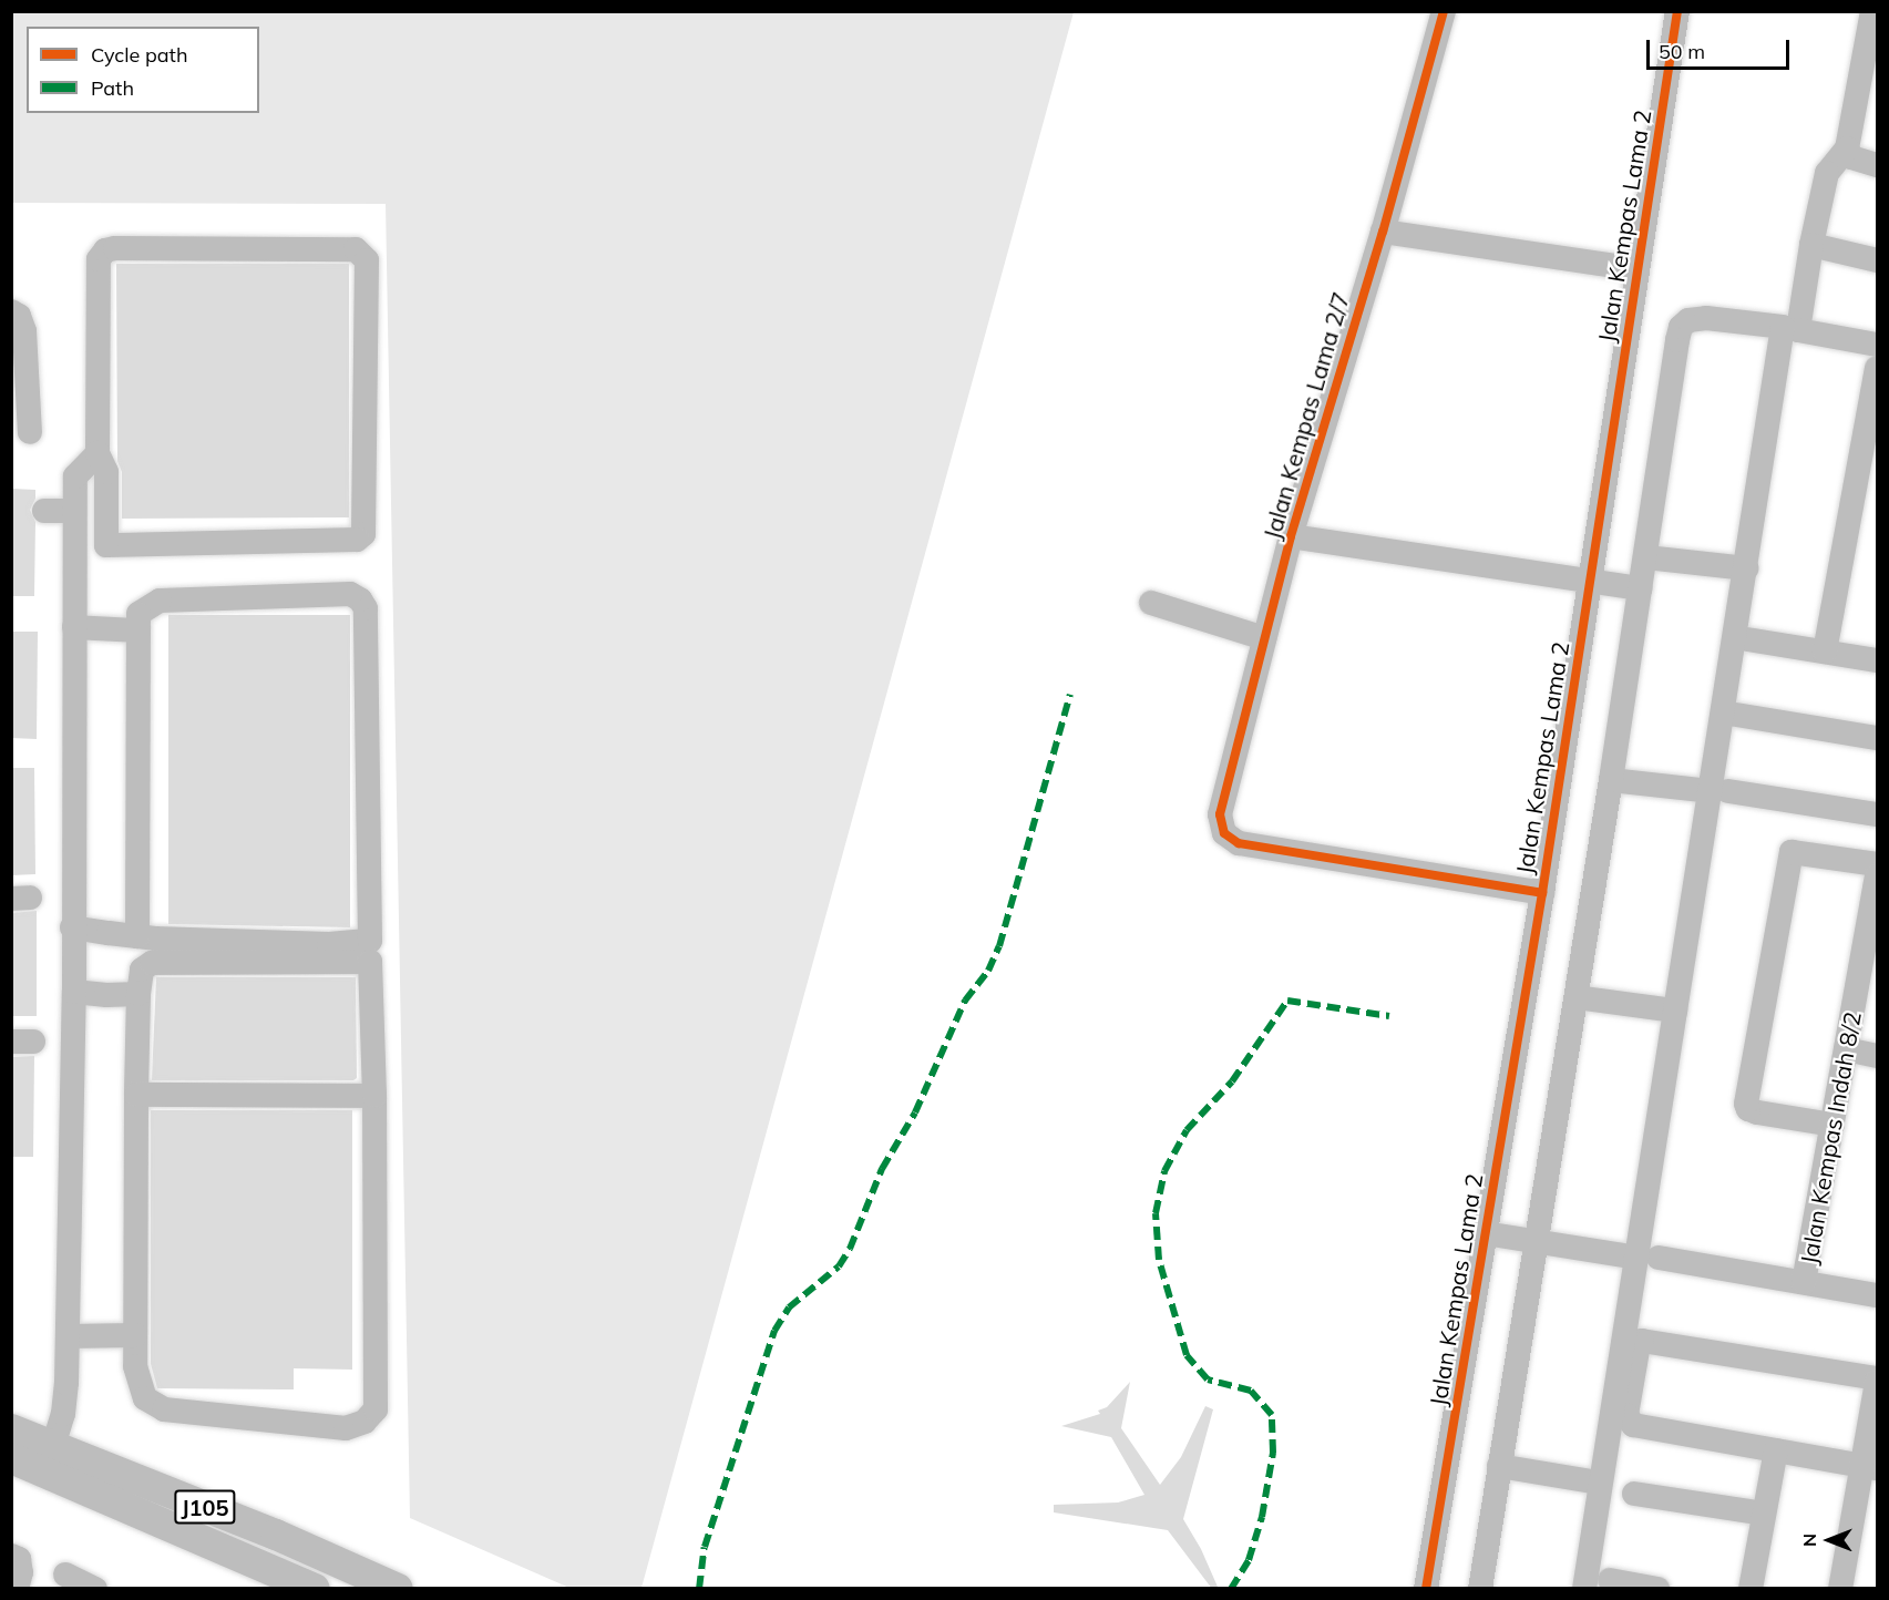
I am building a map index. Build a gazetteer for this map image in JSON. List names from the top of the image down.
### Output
{
  "streets": {
    "main road": ["J105"],
    "street": ["Jalan Kempas Lama 2", "Jalan Kempas Lama 2/7", "Jalan Kempas Indah 8/2"]
  },
  "crossings": [
    ["Jalan Kempas Lama 2", "Jalan Kempas Lama 2/7"]
  ],
  "legend": ["Cycle path", "Path"],
  "scale_bar": "50 m",
  "north": "left"
}
